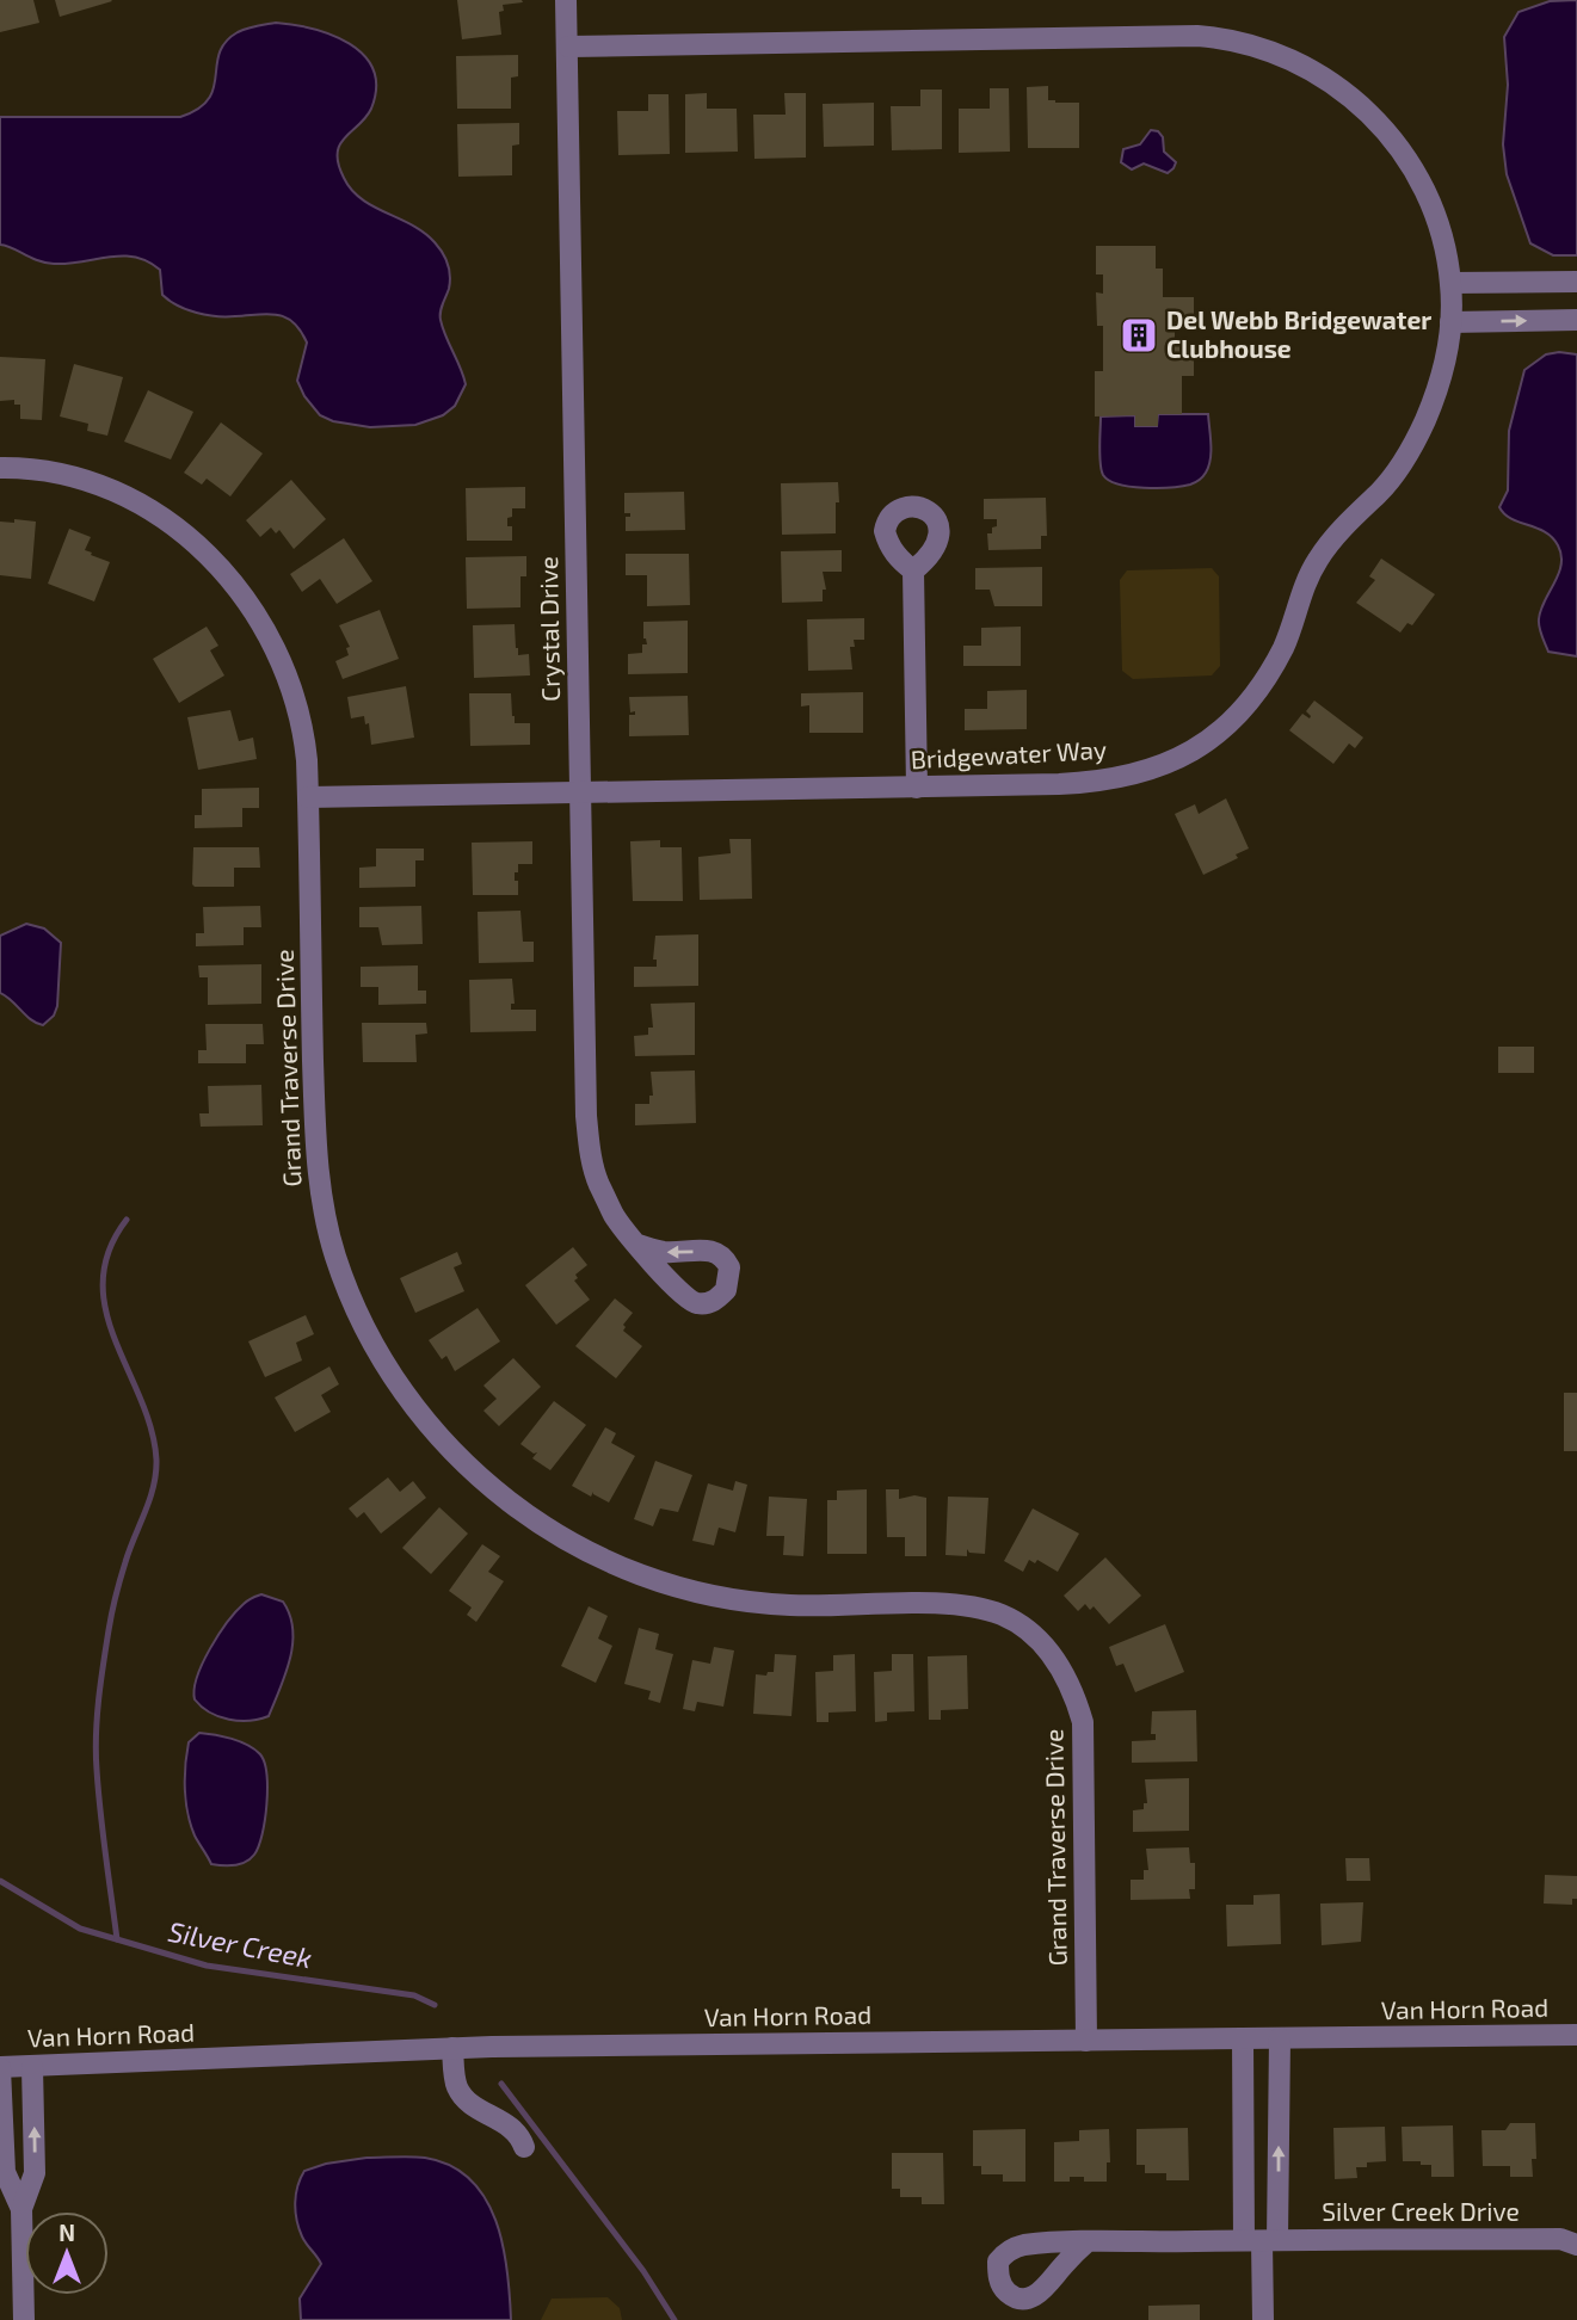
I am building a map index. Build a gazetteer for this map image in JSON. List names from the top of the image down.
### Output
{
  "streets": {
    "street": [
      "Crystal Drive",
      "Bridgewater Way",
      "Grand Traverse Drive",
      "Van Horn Road",
      "Silver Creek Drive"
    ]
  },
  "crossings": [
    ["Crystal Drive", "Bridgewater Way"],
    ["Bridgewater Way", "Grand Traverse Drive"],
    ["Grand Traverse Drive", "Van Horn Road"]
  ],
  "water": ["Silver Creek"],
  "places": {
    "building": ["Del Webb Bridgewater Clubhouse"]
  },
  "north": "top"
}
